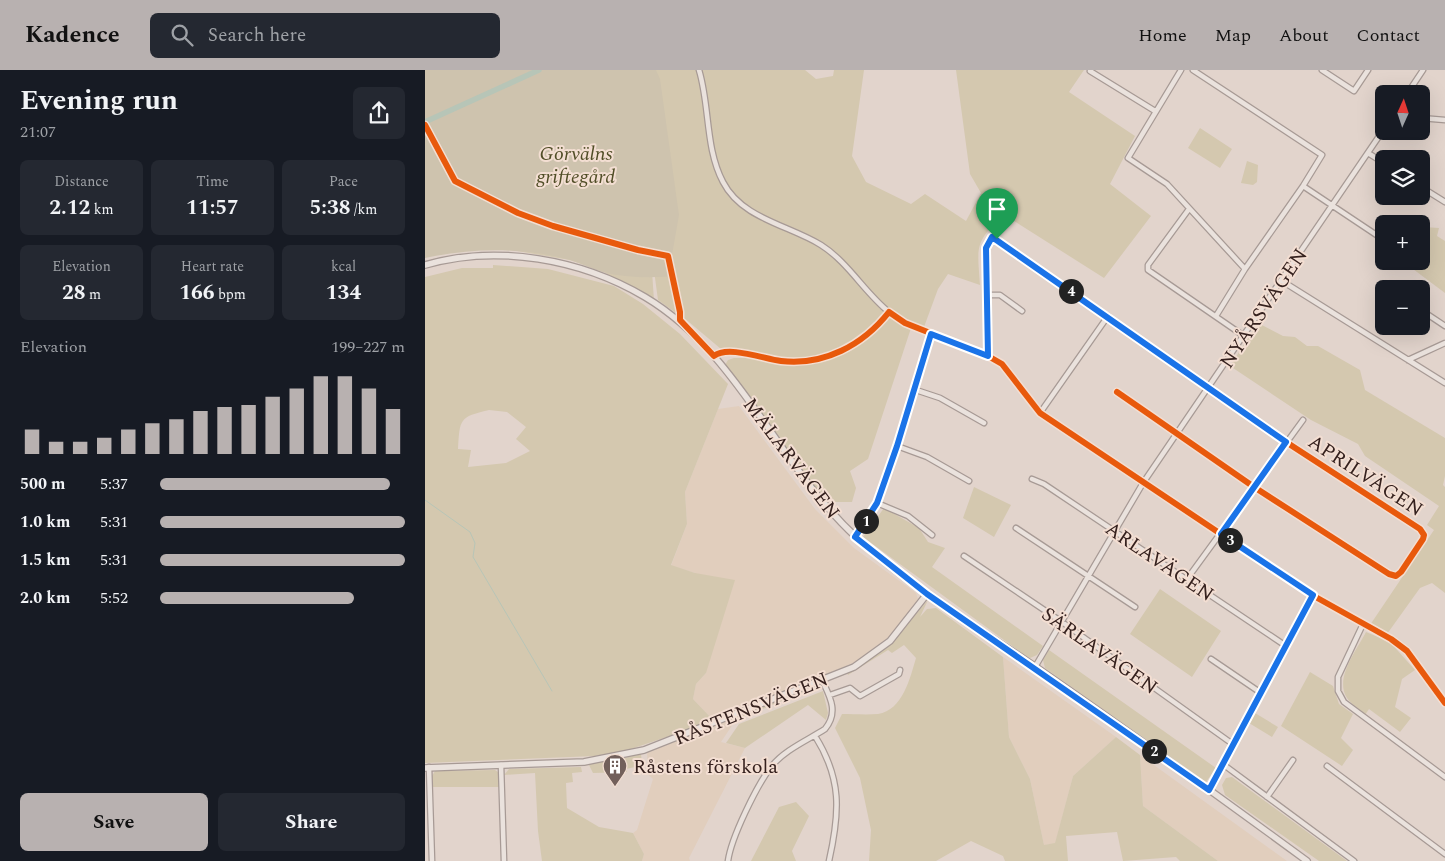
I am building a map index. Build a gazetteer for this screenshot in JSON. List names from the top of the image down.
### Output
{
  "streets": {
    "street": [
      "NYÅRSVÄGEN",
      "MÄLARVÄGEN",
      "APRILVÄGEN",
      "ARLAVÄGEN",
      "SÄRLAVÄGEN",
      "RÅSTENSVÄGEN"
    ]
  },
  "crossings": [
    ["NYÅRSVÄGEN", "MÄLARVÄGEN"],
    ["NYÅRSVÄGEN", "APRILVÄGEN"],
    ["NYÅRSVÄGEN", "ARLAVÄGEN"],
    ["NYÅRSVÄGEN", "SÄRLAVÄGEN"],
    ["MÄLARVÄGEN", "RÅSTENSVÄGEN"]
  ],
  "parks": ["Görvälns griftegård"],
  "places": {
    "building": ["Råstens förskola"]
  },
  "north": "top",
  "page": {
    "header": "Kadence",
    "search": "Search here",
    "nav": [
      "Home",
      "Map",
      "About",
      "Contact"
    ],
    "heading": ["Evening run", "21:07"],
    "map_buttons": ["+", "−"],
    "stats": [
      ["Distance", "2.12 km"],
      ["Time", "11:57"],
      ["Pace", "5:38 /km"],
      ["Elevation", "28 m"],
      ["Heart rate", "166 bpm"],
      ["kcal", "134"]
    ],
    "pins": [
      "4",
      "1",
      "3",
      "2"
    ],
    "chart": ["Elevation", "199–227 m"],
    "list": [
      {
        "name": "500 m",
        "note": "5:37"
      },
      {
        "name": "1.0 km",
        "note": "5:31"
      },
      {
        "name": "1.5 km",
        "note": "5:31"
      },
      {
        "name": "2.0 km",
        "note": "5:52"
      }
    ],
    "buttons": ["Save", "Share"]
  }
}
